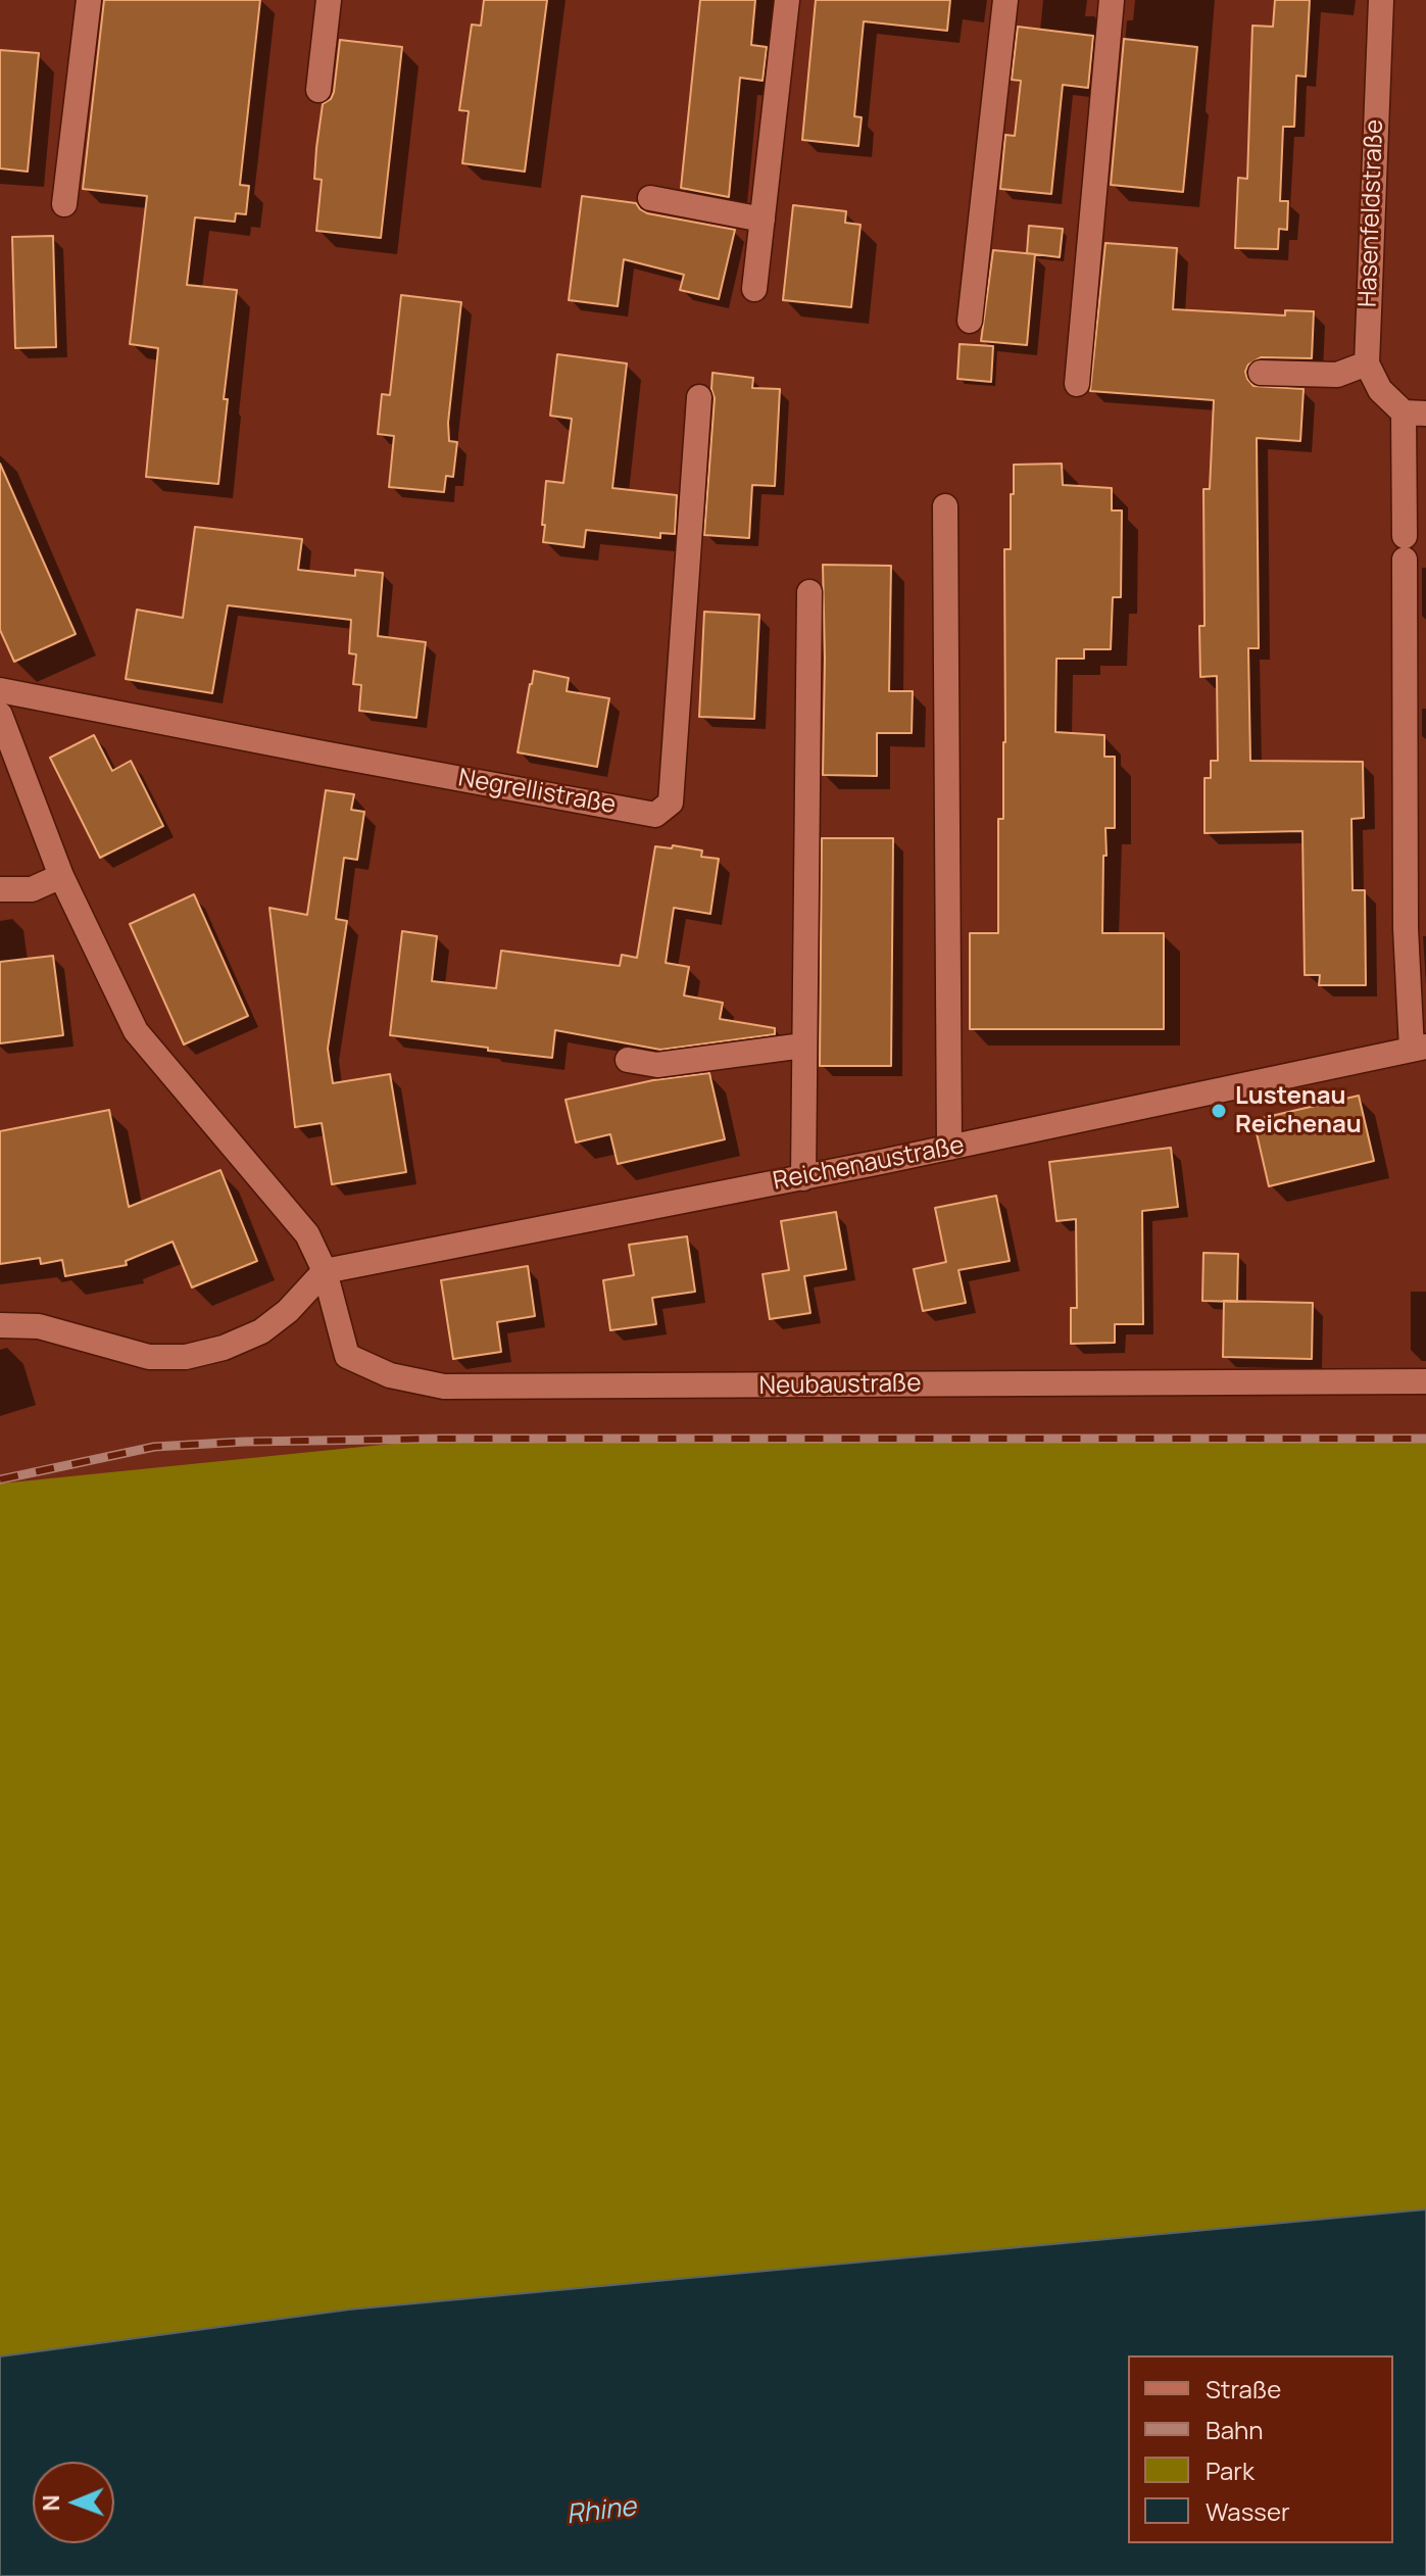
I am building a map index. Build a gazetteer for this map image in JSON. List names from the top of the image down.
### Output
{
  "streets": {
    "street": [
      "Hasenfeldstraße",
      "Negrellistraße",
      "Reichenaustraße",
      "Neubaustraße"
    ]
  },
  "crossings": [
    ["Reichenaustraße", "Neubaustraße"]
  ],
  "water": ["Rhine"],
  "places": ["Lustenau Reichenau"],
  "legend": [
    "Straße",
    "Bahn",
    "Park",
    "Wasser"
  ],
  "north": "left"
}
